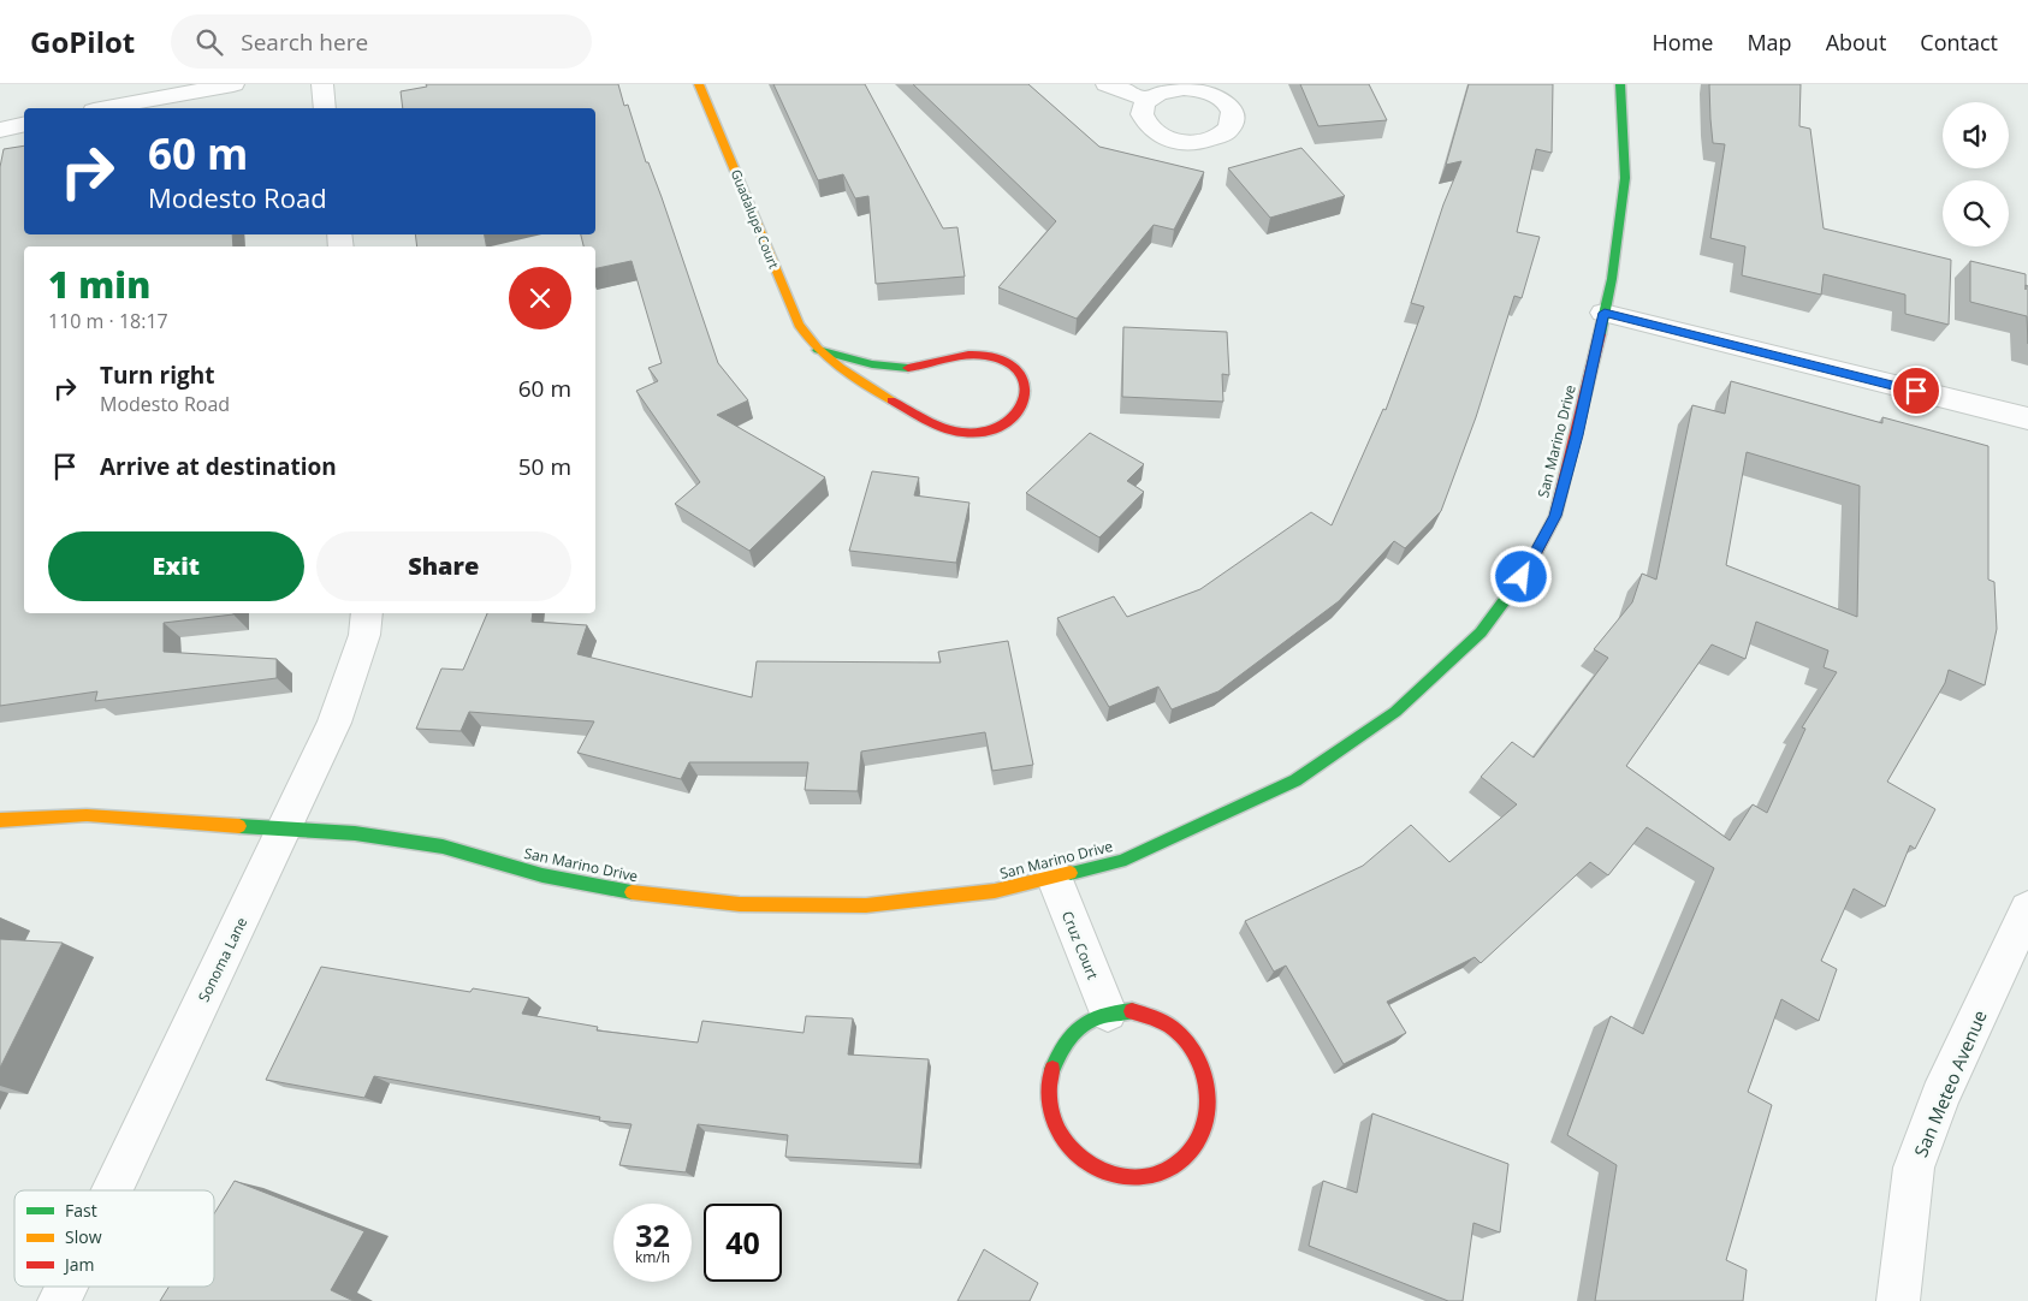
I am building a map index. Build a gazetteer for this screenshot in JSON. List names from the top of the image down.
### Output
{
  "streets": {
    "street": [
      "Guadalupe Court",
      "San Marino Drive",
      "Cruz Court",
      "Sonoma Lane",
      "San Meteo Avenue"
    ]
  },
  "crossings": [
    ["San Marino Drive", "Cruz Court"],
    ["San Marino Drive", "Sonoma Lane"]
  ],
  "legend": ["Fast", "Slow", "Jam"],
  "page": {
    "header": "GoPilot",
    "search": "Search here",
    "nav": [
      "Home",
      "Map",
      "About",
      "Contact"
    ],
    "turn": ["60 m", "Modesto Road"],
    "heading": ["1 min", "110 m · 18:17"],
    "list": [
      {
        "name": "Turn right",
        "note": "Modesto Road",
        "value": "60 m"
      },
      {
        "name": "Arrive at destination",
        "value": "50 m"
      }
    ],
    "buttons": ["Exit", "Share"],
    "speed": "32 km/h",
    "limit": "40"
  }
}
